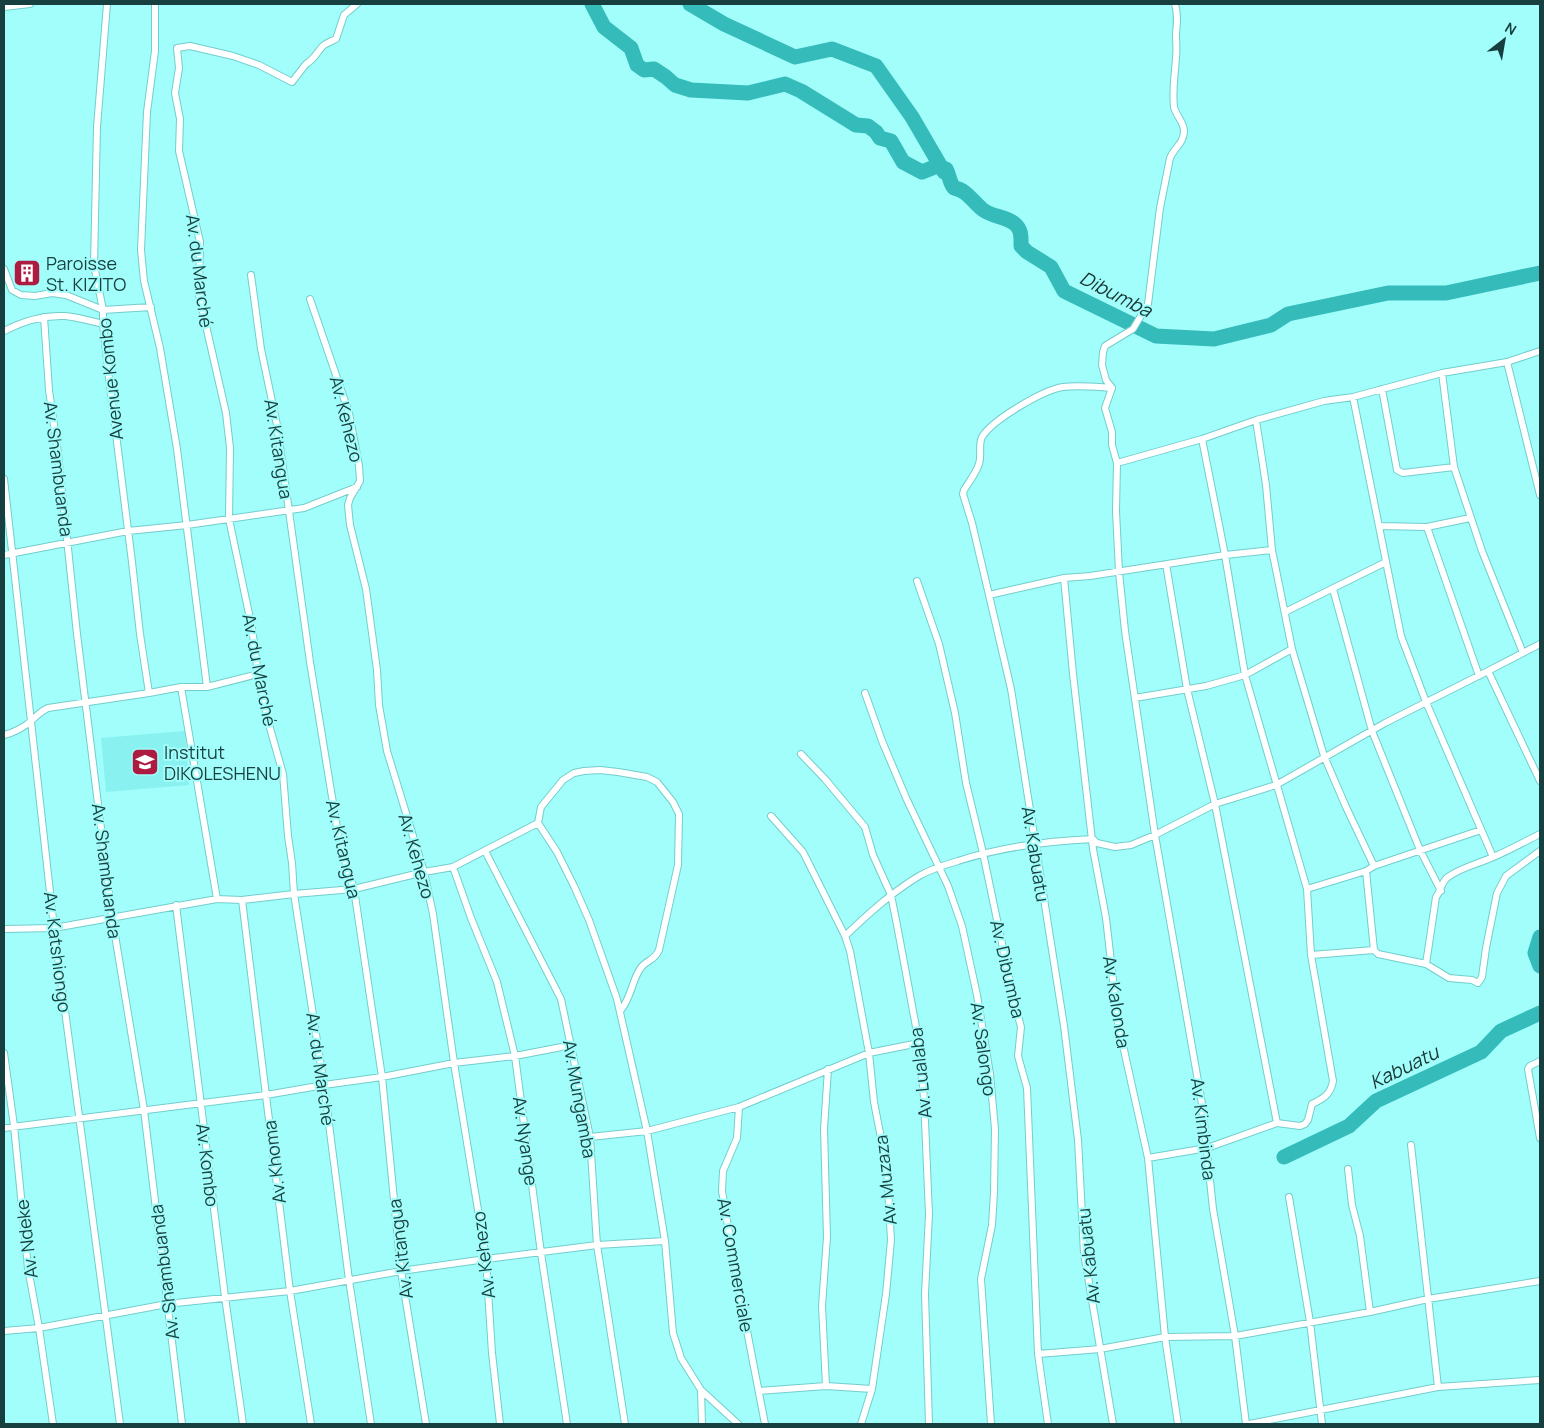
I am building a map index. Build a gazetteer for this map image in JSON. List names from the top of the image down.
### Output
{
  "streets": {
    "street": [
      "Av. du Marché",
      "Avenue Kombo",
      "Av. Kehezo",
      "Av. Kitangua",
      "Av. Shambuanda",
      "Av. Kabuatu",
      "Av. Katshiongo",
      "Av. Dibumba",
      "Av. Kalonda",
      "Av. Salongo",
      "Av. Lualaba",
      "Av. Mungamba",
      "Av. Kimbinda",
      "Av. Nyange",
      "Av. Khoma",
      "Av. Kombo",
      "Av. Muzaza",
      "Av. Ndeke",
      "Av. Commerciale"
    ]
  },
  "crossings": [
    ["Av. Kabuatu", "Av. Kimbinda"]
  ],
  "water": ["Dibumba", "Kabuatu"],
  "places": {
    "building": ["Paroisse St. KIZITO"],
    "school or university": ["Institut DIKOLESHENU"]
  },
  "north": "top right"
}
